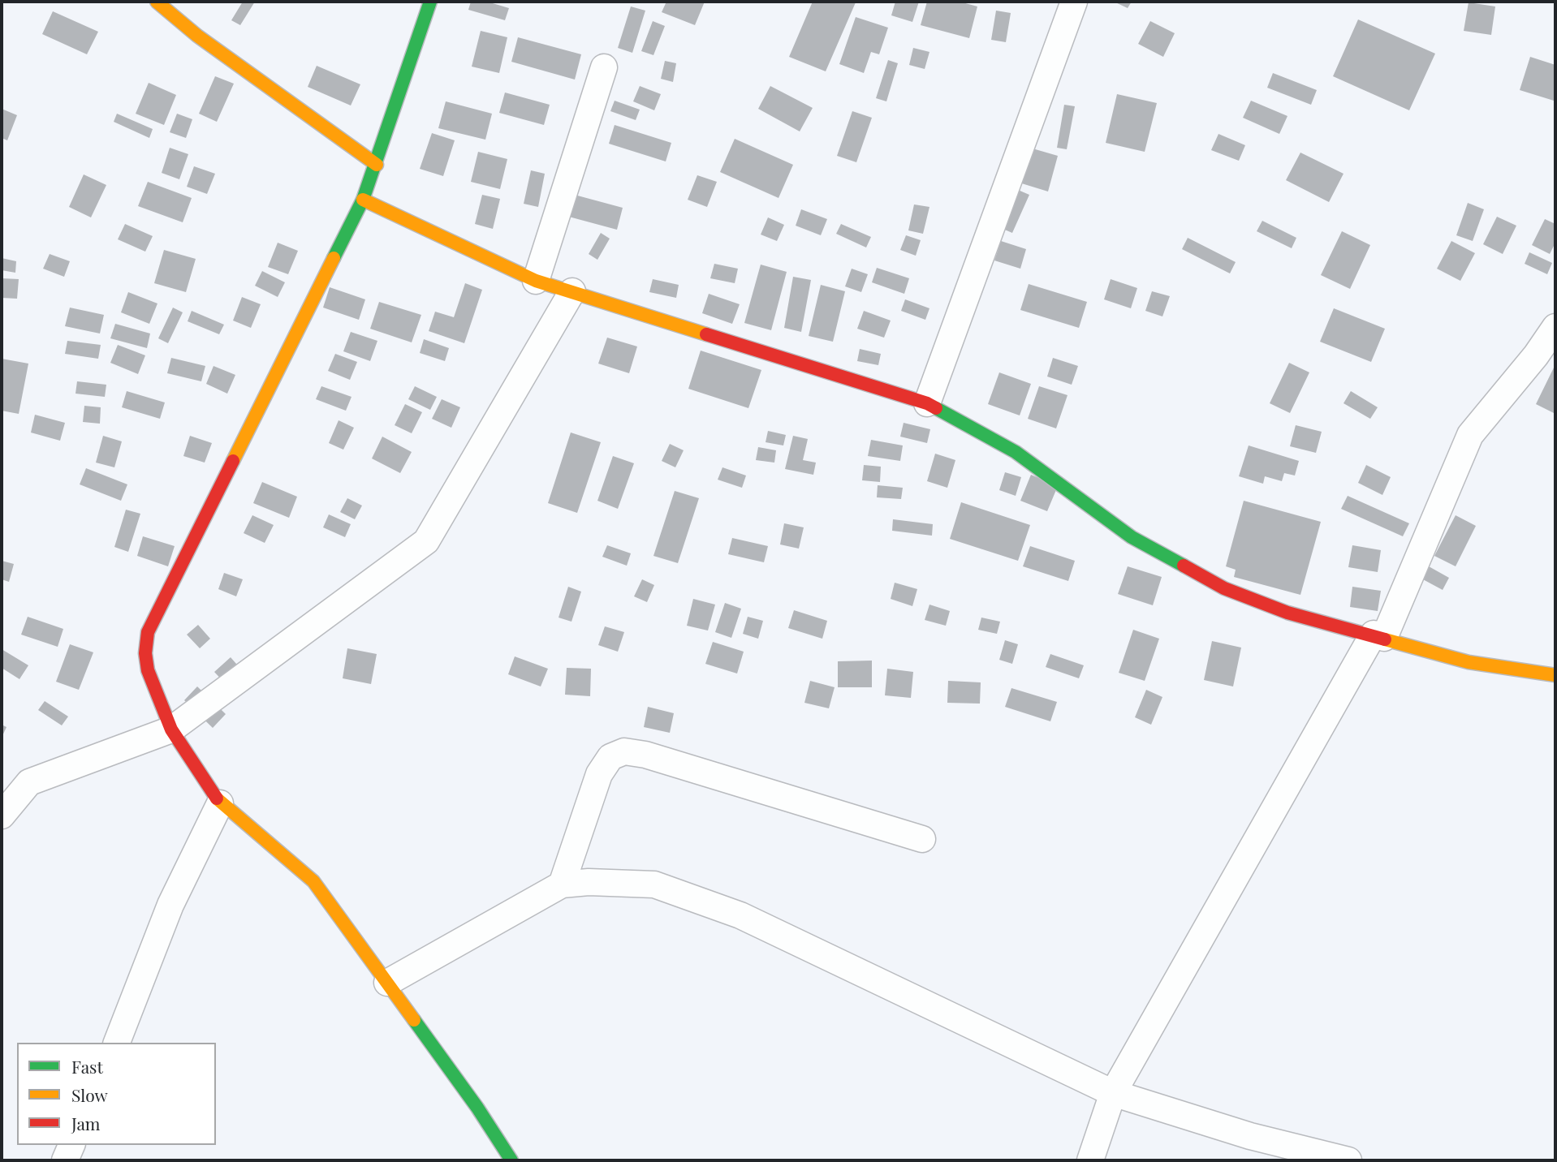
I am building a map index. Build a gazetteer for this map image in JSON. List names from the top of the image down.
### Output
{
  "legend": ["Fast", "Slow", "Jam"]
}
